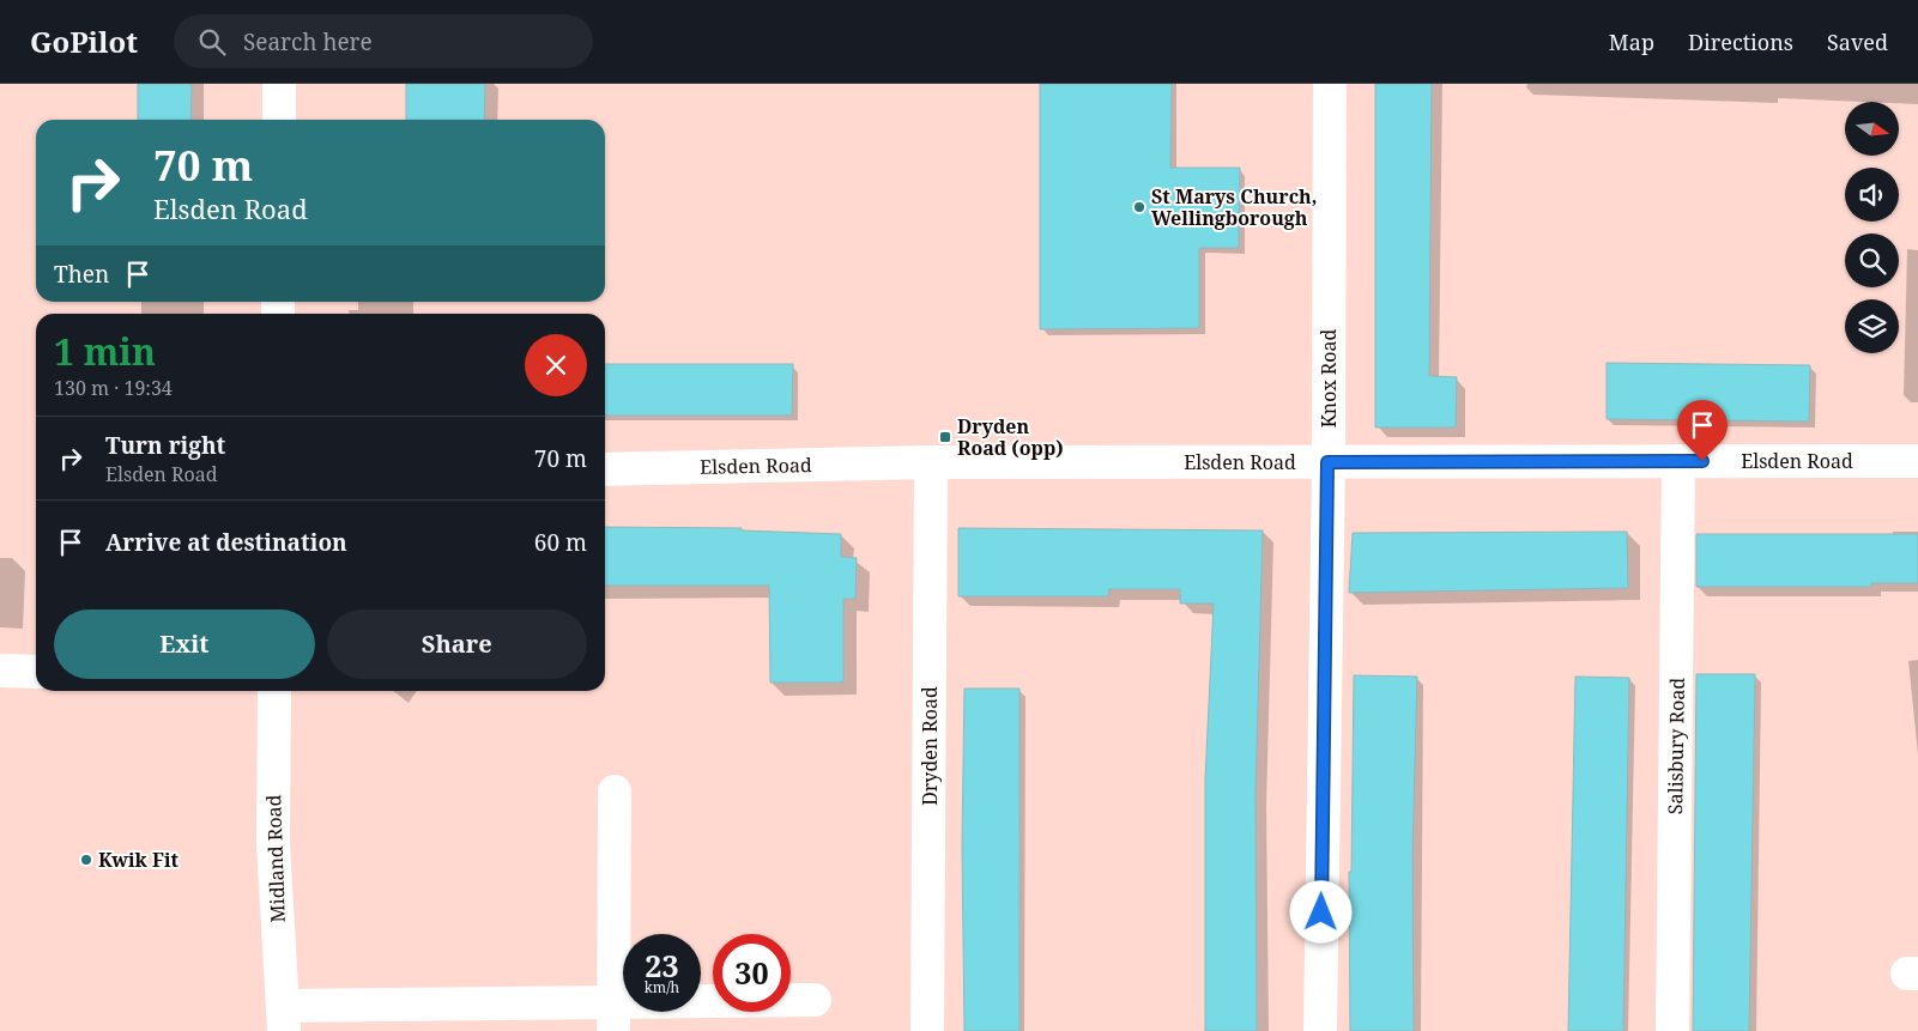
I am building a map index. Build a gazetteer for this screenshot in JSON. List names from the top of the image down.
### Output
{
  "streets": {
    "street": [
      "Knox Road",
      "Elsden Road",
      "Dryden Road",
      "Salisbury Road",
      "Midland Road"
    ]
  },
  "crossings": [
    ["Knox Road", "Elsden Road"],
    ["Elsden Road", "Dryden Road"],
    ["Elsden Road", "Salisbury Road"]
  ],
  "places": {
    "other": ["St Marys Church, Wellingborough", "Kwik Fit"],
    "transit": ["Dryden Road (opp)"]
  },
  "north": "right",
  "page": {
    "header": "GoPilot",
    "search": "Search here",
    "nav": ["Map", "Directions", "Saved"],
    "turn": ["70 m", "Elsden Road"],
    "then": "Then",
    "heading": ["1 min", "130 m · 19:34"],
    "list": [
      {
        "name": "Turn right",
        "note": "Elsden Road",
        "value": "70 m"
      },
      {
        "name": "Arrive at destination",
        "value": "60 m"
      }
    ],
    "buttons": ["Exit", "Share"],
    "speed": "23 km/h",
    "limit": "30"
  }
}
